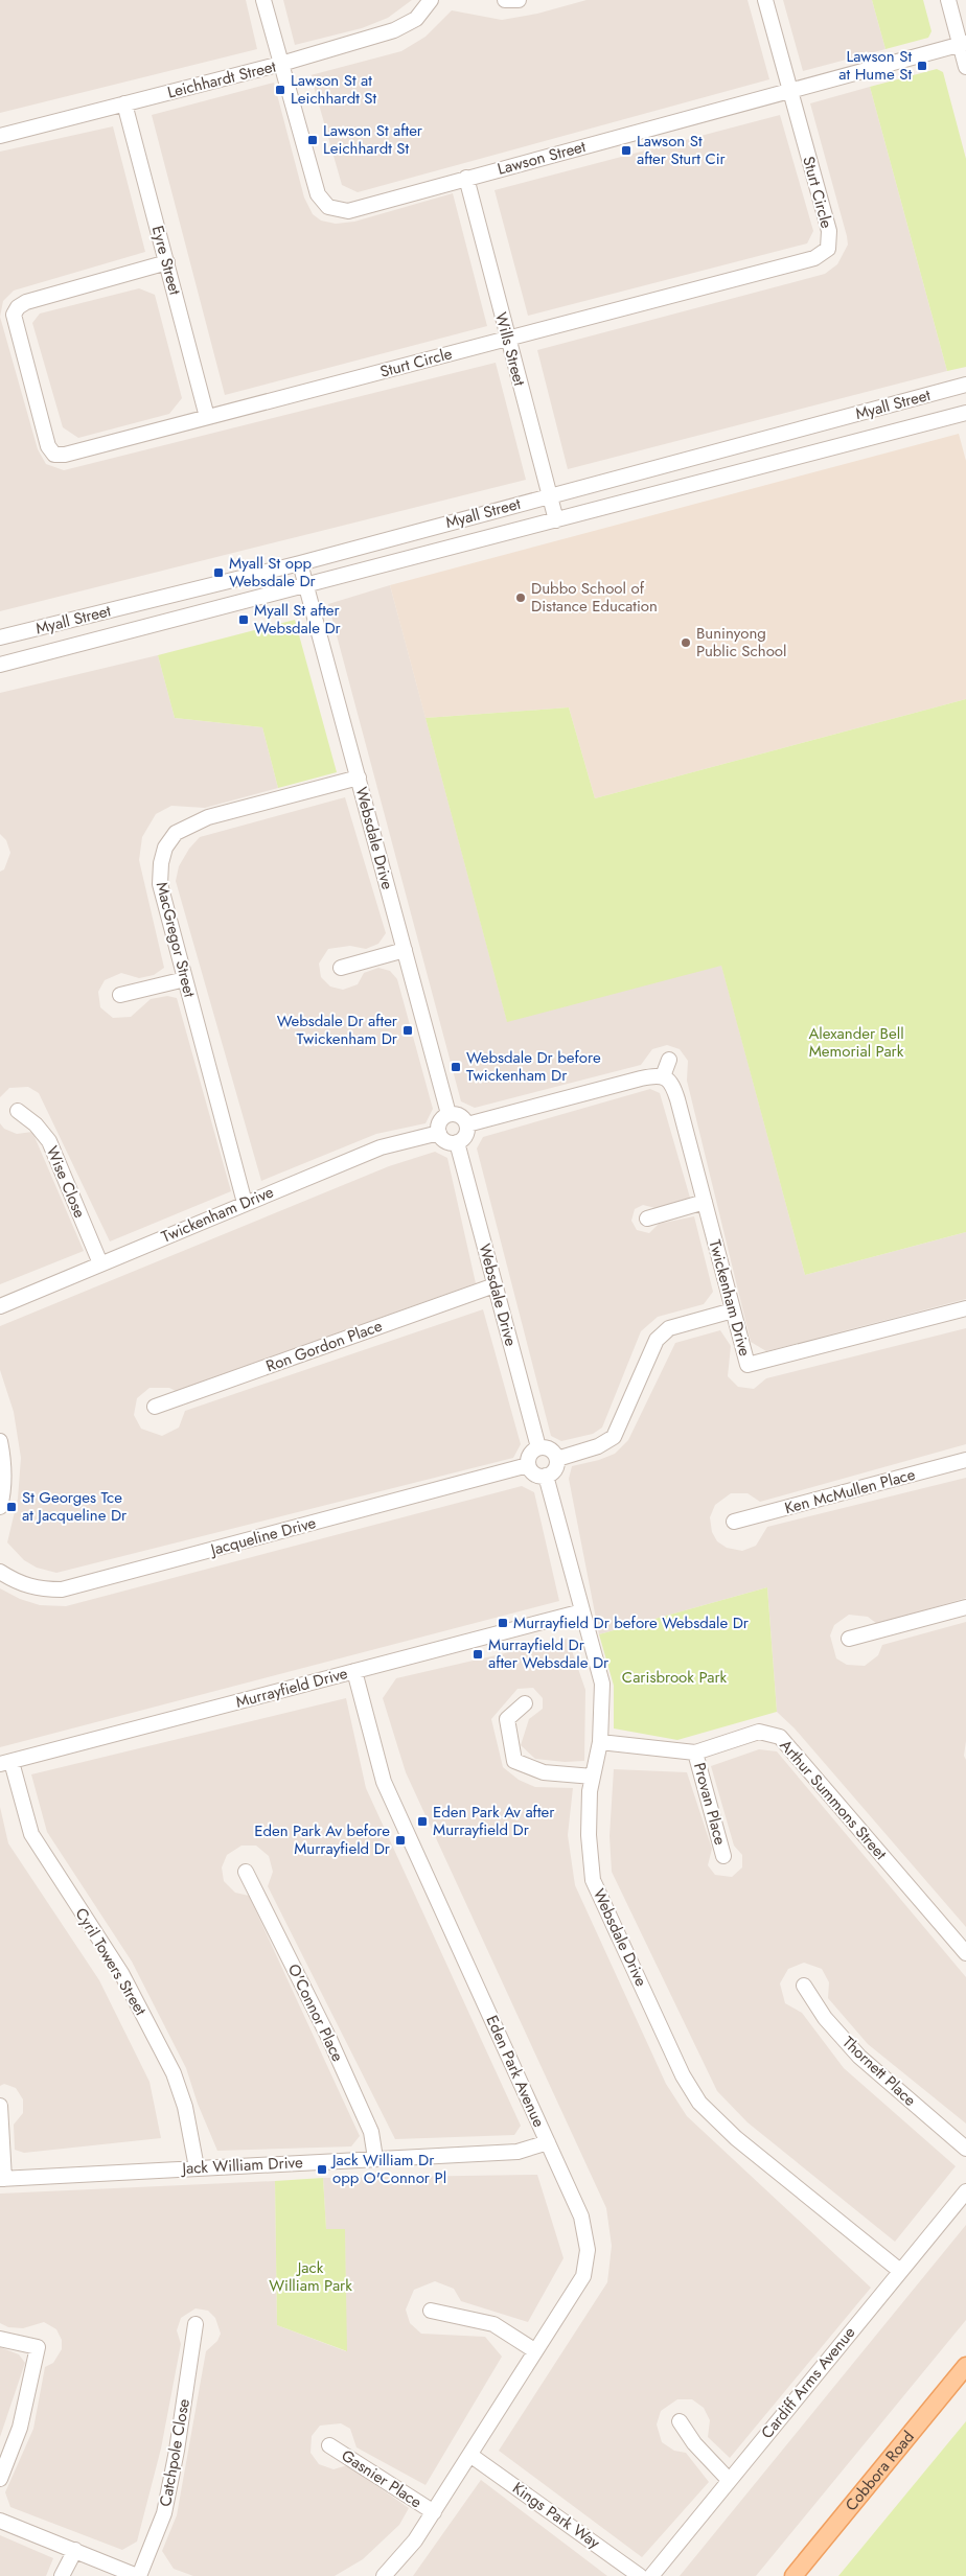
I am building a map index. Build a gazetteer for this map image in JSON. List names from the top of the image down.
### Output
{
  "streets": {
    "main road": ["Cobbora Road"],
    "street": [
      "Leichhardt Street",
      "Lawson Street",
      "Sturt Circle",
      "Eyre Street",
      "Wills Street",
      "Myall Street",
      "Websdale Drive",
      "MacGregor Street",
      "Wise Close",
      "Twickenham Drive",
      "Ron Gordon Place",
      "Ken McMullen Place",
      "Jacqueline Drive",
      "Murrayfield Drive",
      "Arthur Summons Street",
      "Provan Place",
      "Cyril Towers Street",
      "O'Connor Place",
      "Eden Park Avenue",
      "Thornett Place",
      "Jack William Drive",
      "Cardiff Arms Avenue",
      "Catchpole Close",
      "Gasnier Place",
      "Kings Park Way"
    ]
  },
  "crossings": [
    ["Leichhardt Street", "Lawson Street"],
    ["Leichhardt Street", "Eyre Street"],
    ["Lawson Street", "Sturt Circle"],
    ["Lawson Street", "Wills Street"],
    ["Sturt Circle", "Eyre Street"],
    ["Sturt Circle", "Wills Street"],
    ["Wills Street", "Myall Street"],
    ["Myall Street", "Websdale Drive"],
    ["Websdale Drive", "MacGregor Street"],
    ["Websdale Drive", "Twickenham Drive"],
    ["Websdale Drive", "Ron Gordon Place"],
    ["Websdale Drive", "Jacqueline Drive"],
    ["Websdale Drive", "Murrayfield Drive"],
    ["Websdale Drive", "Arthur Summons Street"],
    ["Websdale Drive", "Cardiff Arms Avenue"],
    ["MacGregor Street", "Twickenham Drive"],
    ["Wise Close", "Twickenham Drive"],
    ["Murrayfield Drive", "Cyril Towers Street"],
    ["Murrayfield Drive", "Eden Park Avenue"],
    ["Arthur Summons Street", "Provan Place"],
    ["Cyril Towers Street", "Jack William Drive"],
    ["O'Connor Place", "Jack William Drive"],
    ["Eden Park Avenue", "Jack William Drive"],
    ["Eden Park Avenue", "Kings Park Way"]
  ],
  "parks": ["Alexander Bell Memorial Park", "Carisbrook Park", "Jack William Park"],
  "places": {
    "transit": [
      "Lawson St at Hume St",
      "Lawson St at Leichhardt St",
      "Lawson St after Leichhardt St",
      "Lawson St after Sturt Cir",
      "Myall St opp Websdale Dr",
      "Myall St after Websdale Dr",
      "Websdale Dr after Twickenham Dr",
      "Websdale Dr before Twickenham Dr",
      "St Georges Tce at Jacqueline Dr",
      "Murrayfield Dr before Websdale Dr",
      "Murrayfield Dr after Websdale Dr",
      "Eden Park Av after Murrayfield Dr",
      "Eden Park Av before Murrayfield Dr",
      "Jack William Dr opp O'Connor Pl"
    ],
    "other": ["Dubbo School of Distance Education", "Buninyong Public School"]
  }
}
